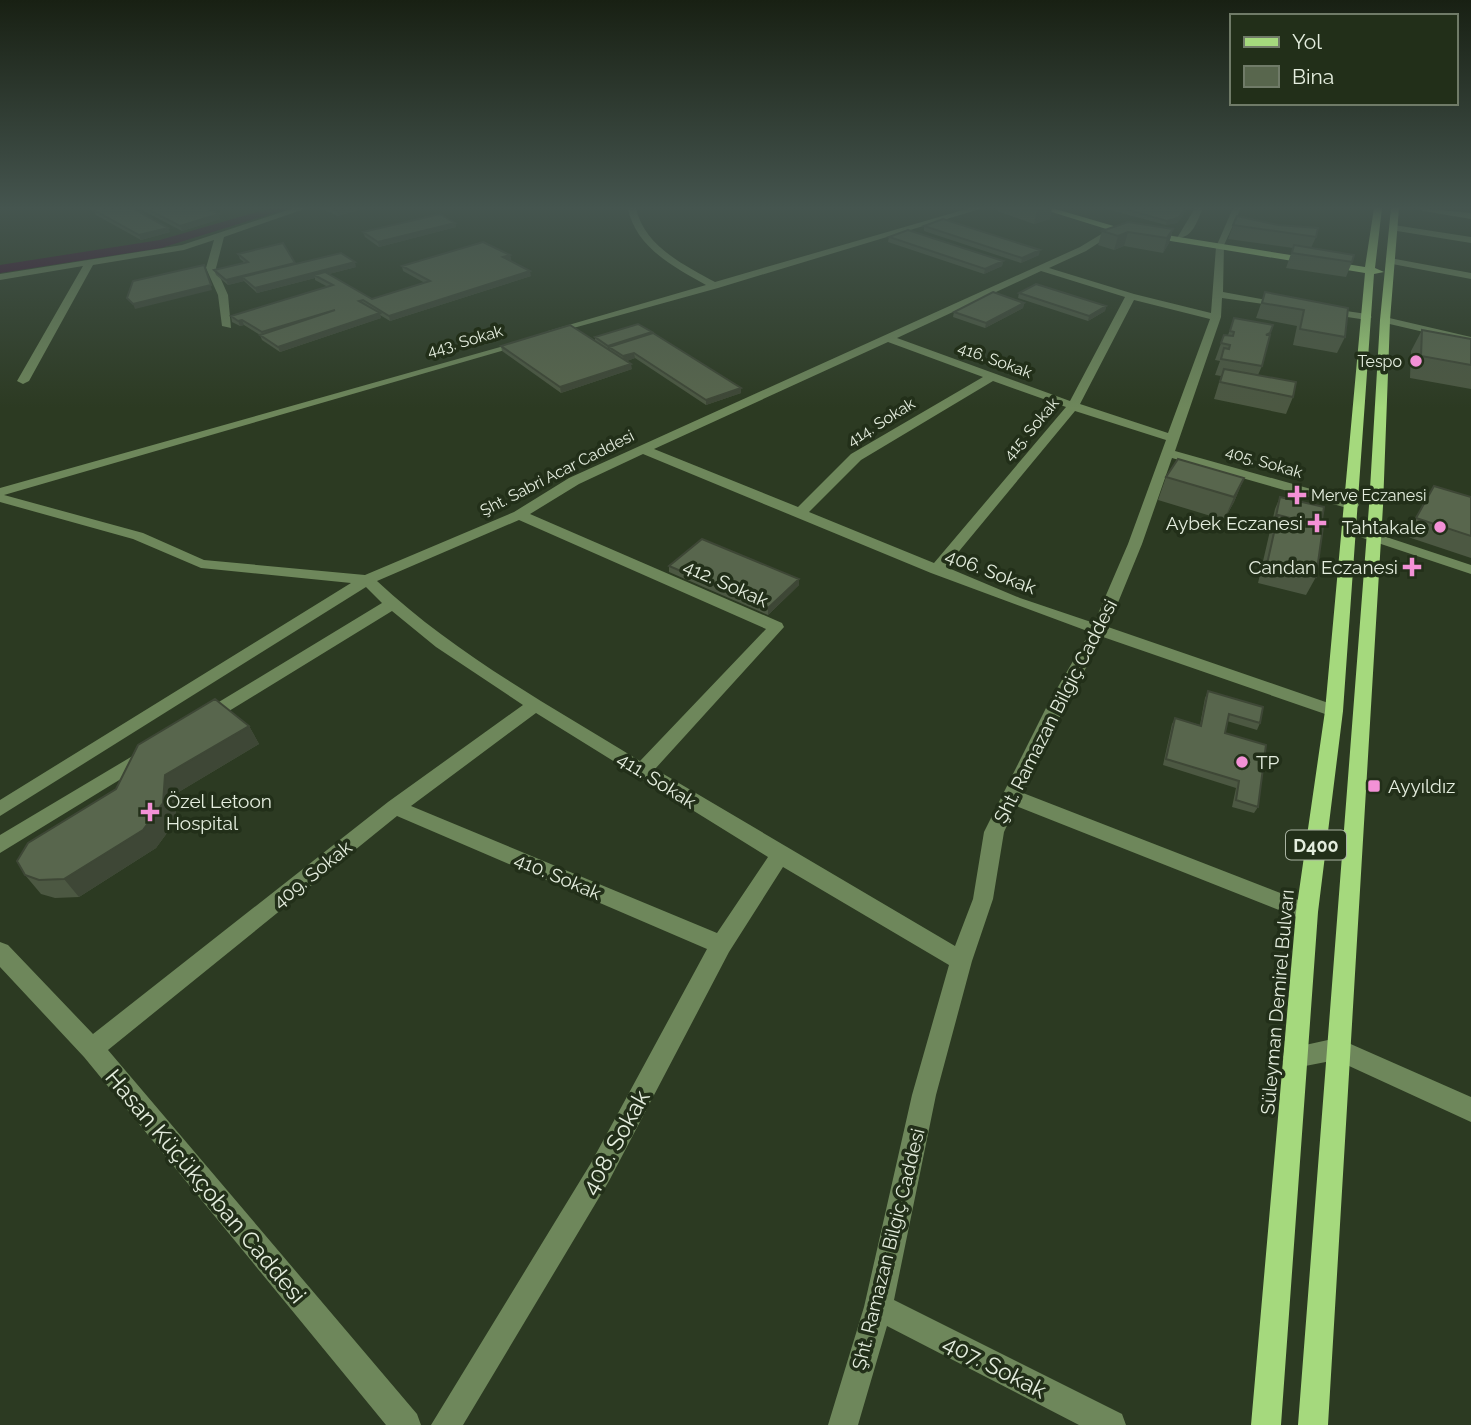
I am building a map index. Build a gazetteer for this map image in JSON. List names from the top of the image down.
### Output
{
  "streets": {
    "main road": ["D400", "Süleyman Demirel Bulvarı"],
    "street": [
      "443. Sokak",
      "416. Sokak",
      "414. Sokak",
      "415. Sokak",
      "405. Sokak",
      "Şht. Sabri Acar Caddesi",
      "406. Sokak",
      "412. Sokak",
      "Şht. Ramazan Bilgiç Caddesi",
      "411. Sokak",
      "409. Sokak",
      "410. Sokak",
      "408. Sokak",
      "Hasan Küçükçoban Caddesi",
      "407. Sokak"
    ]
  },
  "crossings": [
    ["416. Sokak", "414. Sokak"],
    ["416. Sokak", "415. Sokak"],
    ["416. Sokak", "405. Sokak"],
    ["416. Sokak", "Şht. Sabri Acar Caddesi"],
    ["416. Sokak", "Şht. Ramazan Bilgiç Caddesi"],
    ["414. Sokak", "406. Sokak"],
    ["415. Sokak", "406. Sokak"],
    ["405. Sokak", "Şht. Ramazan Bilgiç Caddesi"],
    ["405. Sokak", "Süleyman Demirel Bulvarı"],
    ["Şht. Sabri Acar Caddesi", "406. Sokak"],
    ["Şht. Sabri Acar Caddesi", "412. Sokak"],
    ["Şht. Sabri Acar Caddesi", "411. Sokak"],
    ["406. Sokak", "Şht. Ramazan Bilgiç Caddesi"],
    ["406. Sokak", "Süleyman Demirel Bulvarı"],
    ["412. Sokak", "411. Sokak"],
    ["Şht. Ramazan Bilgiç Caddesi", "411. Sokak"],
    ["Şht. Ramazan Bilgiç Caddesi", "407. Sokak"],
    ["411. Sokak", "409. Sokak"],
    ["411. Sokak", "408. Sokak"],
    ["409. Sokak", "410. Sokak"],
    ["409. Sokak", "Hasan Küçükçoban Caddesi"],
    ["410. Sokak", "408. Sokak"]
  ],
  "places": {
    "other": ["Tespo", "Tahtakale", "TP"],
    "health": [
      "Merve Eczanesi",
      "Aybek Eczanesi",
      "Candan Eczanesi",
      "Özel Letoon Hospital"
    ],
    "transit": ["Ayyıldız"]
  },
  "legend": ["Yol", "Bina"]
}
